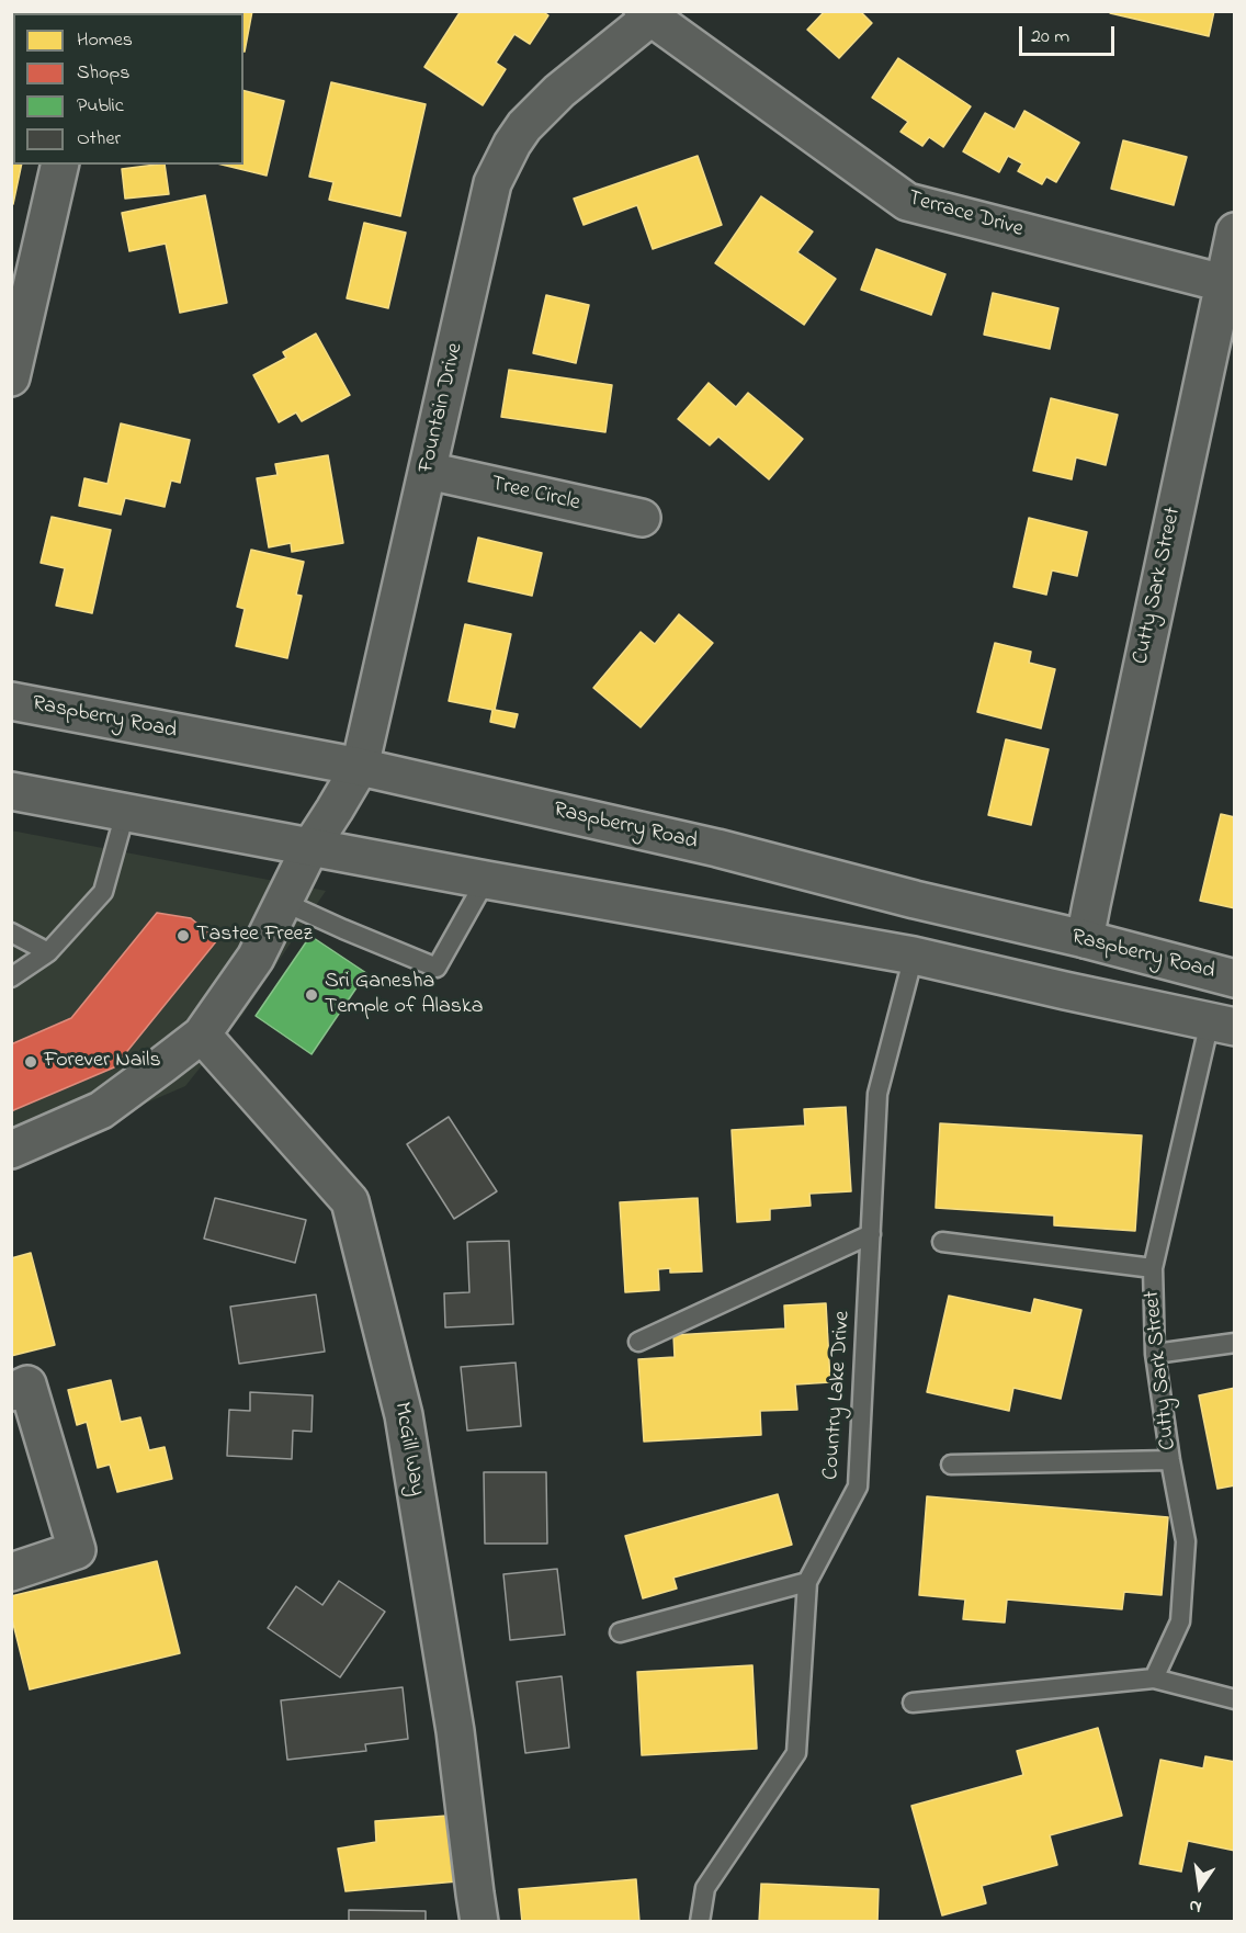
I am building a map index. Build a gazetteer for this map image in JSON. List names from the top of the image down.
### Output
{
  "streets": {
    "street": [
      "Terrace Drive",
      "Fountain Drive",
      "Tree Circle",
      "Cutty Sark Street",
      "Raspberry Road",
      "McGill Way"
    ],
    "lane": ["Country Lake Drive"]
  },
  "crossings": [
    ["Terrace Drive", "Fountain Drive"],
    ["Terrace Drive", "Cutty Sark Street"],
    ["Fountain Drive", "Tree Circle"],
    ["Fountain Drive", "Raspberry Road"],
    ["Cutty Sark Street", "Raspberry Road"]
  ],
  "places": ["Tastee Freez", "Sri Ganesha Temple of Alaska", "Forever Nails"],
  "legend": [
    "Homes",
    "Shops",
    "Public",
    "Other"
  ],
  "scale_bar": "20 m",
  "north": "bottom"
}
